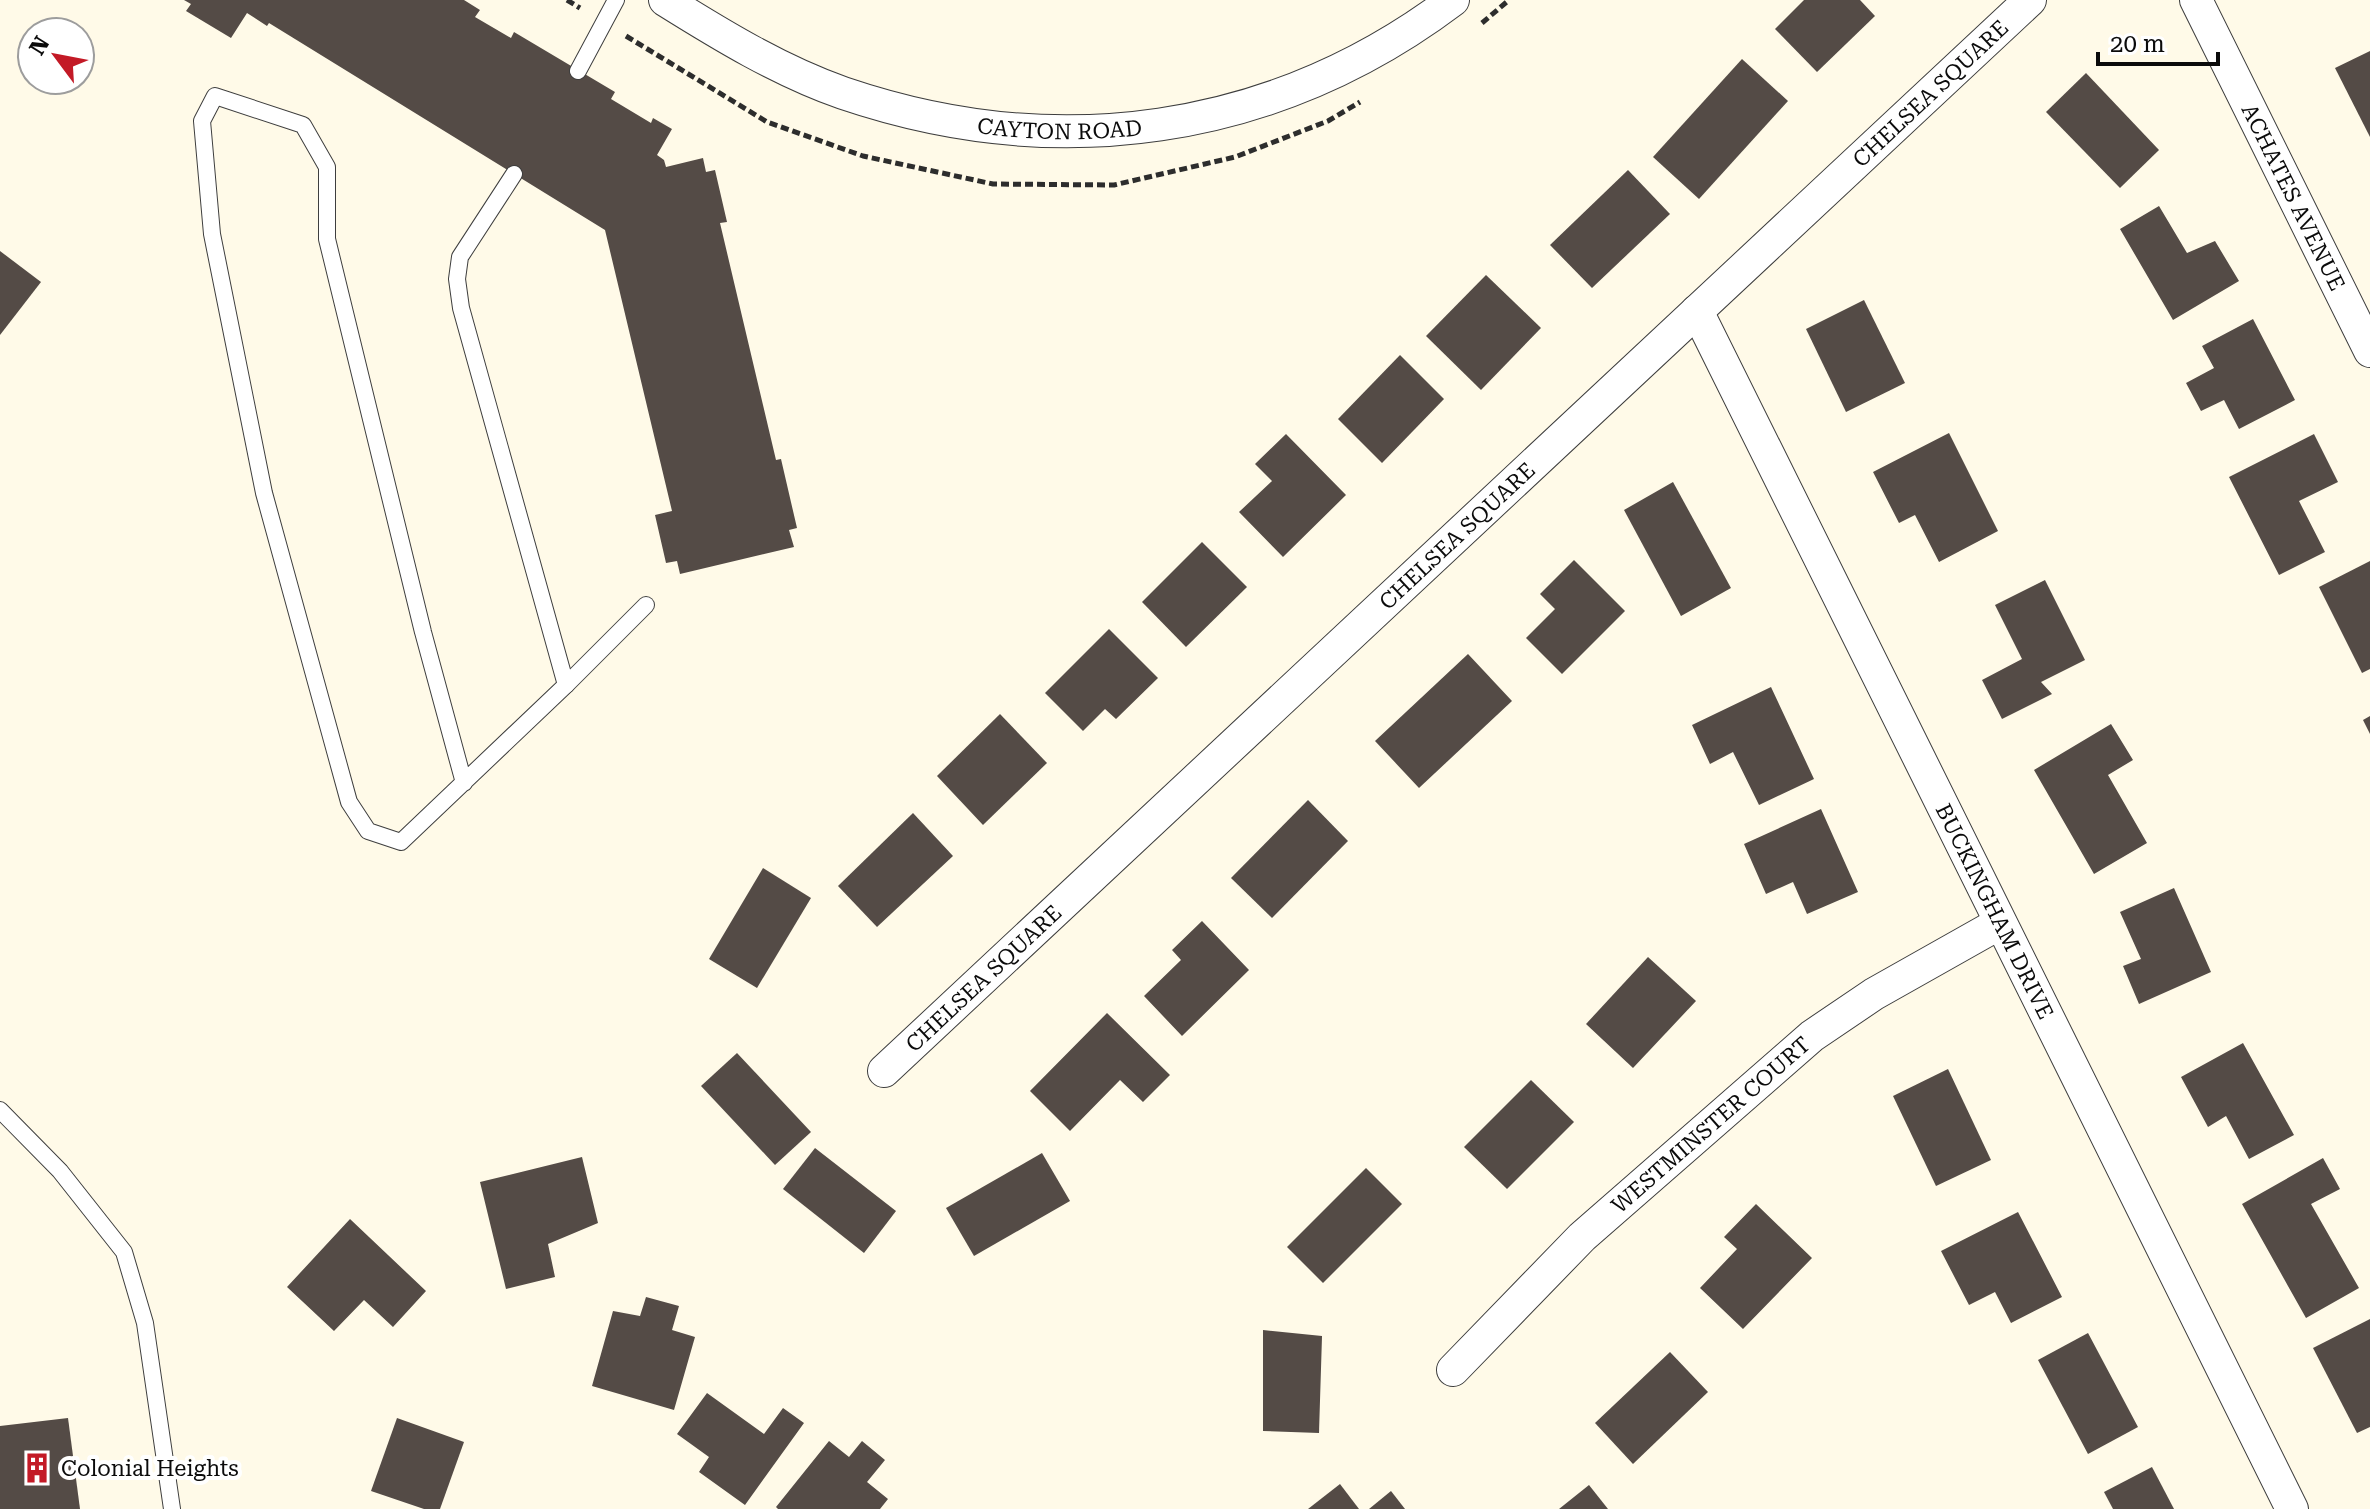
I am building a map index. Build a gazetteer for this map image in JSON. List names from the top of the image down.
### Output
{
  "streets": {
    "street": [
      "CHELSEA SQUARE",
      "CAYTON ROAD",
      "ACHATES AVENUE",
      "BUCKINGHAM DRIVE",
      "WESTMINSTER COURT"
    ]
  },
  "crossings": [
    ["CHELSEA SQUARE", "BUCKINGHAM DRIVE"],
    ["BUCKINGHAM DRIVE", "WESTMINSTER COURT"]
  ],
  "places": {
    "building": ["Colonial Heights"]
  },
  "scale_bar": "20 m",
  "north": "top left"
}
